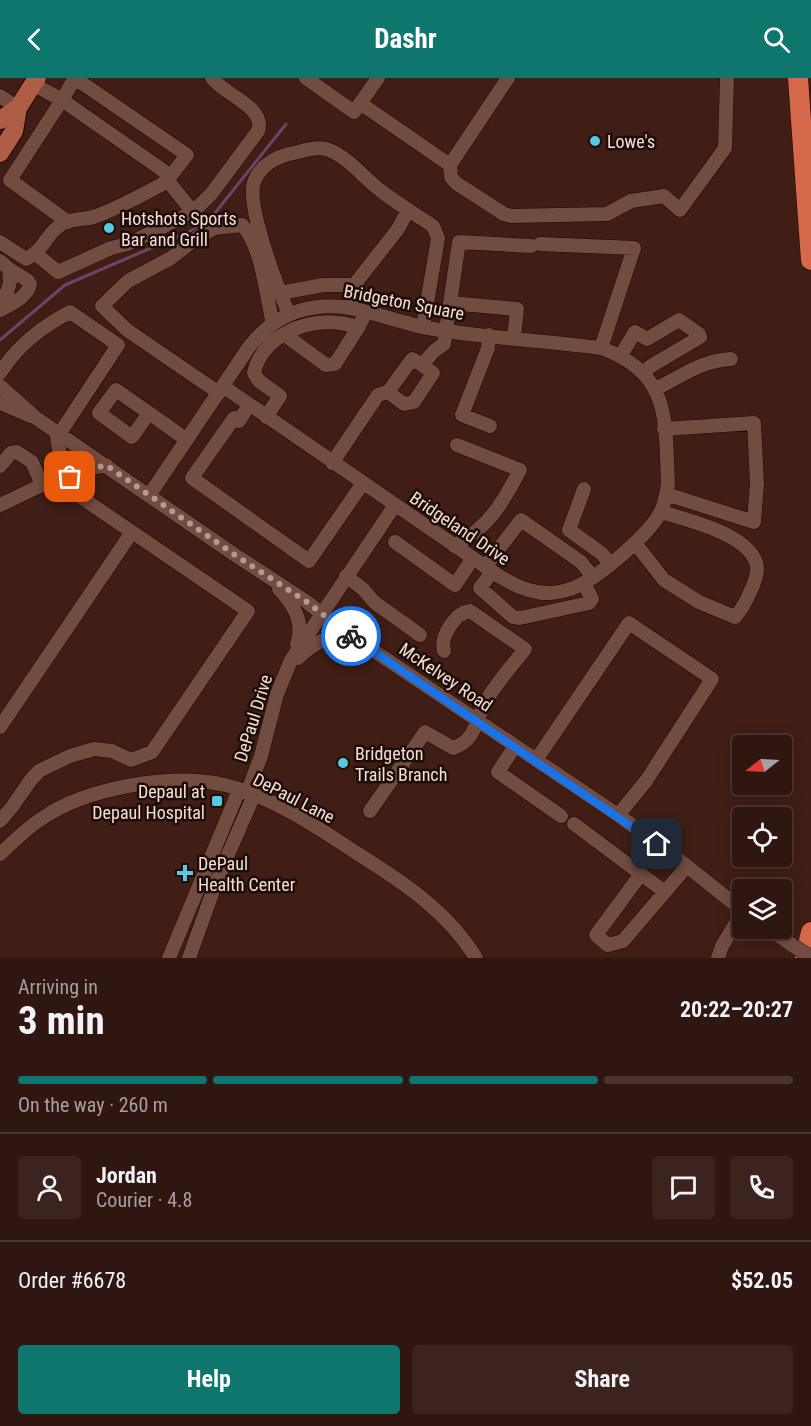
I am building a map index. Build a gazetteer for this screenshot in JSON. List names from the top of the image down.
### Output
{
  "streets": {
    "street": [
      "Bridgeton Square",
      "Bridgeland Drive",
      "McKelvey Road",
      "DePaul Drive",
      "DePaul Lane"
    ]
  },
  "crossings": [
    ["Bridgeton Square", "Bridgeland Drive"],
    ["Bridgeton Square", "McKelvey Road"],
    ["Bridgeland Drive", "DePaul Drive"],
    ["McKelvey Road", "DePaul Drive"],
    ["DePaul Drive", "DePaul Lane"]
  ],
  "places": {
    "other": ["Lowe's", "Hotshots Sports Bar and Grill", "Bridgeton Trails Branch"],
    "transit": ["Depaul at Depaul Hospital"],
    "health": ["DePaul Health Center"]
  },
  "north": "left",
  "page": {
    "header": "Dashr",
    "heading": ["3 min", "Arriving in", "20:22–20:27"],
    "panel": [
      "Jordan",
      "Courier · 4.8",
      "Order #6678",
      "$52.05"
    ],
    "bar": "On the way · 260 m",
    "buttons": ["Help", "Share"]
  }
}
